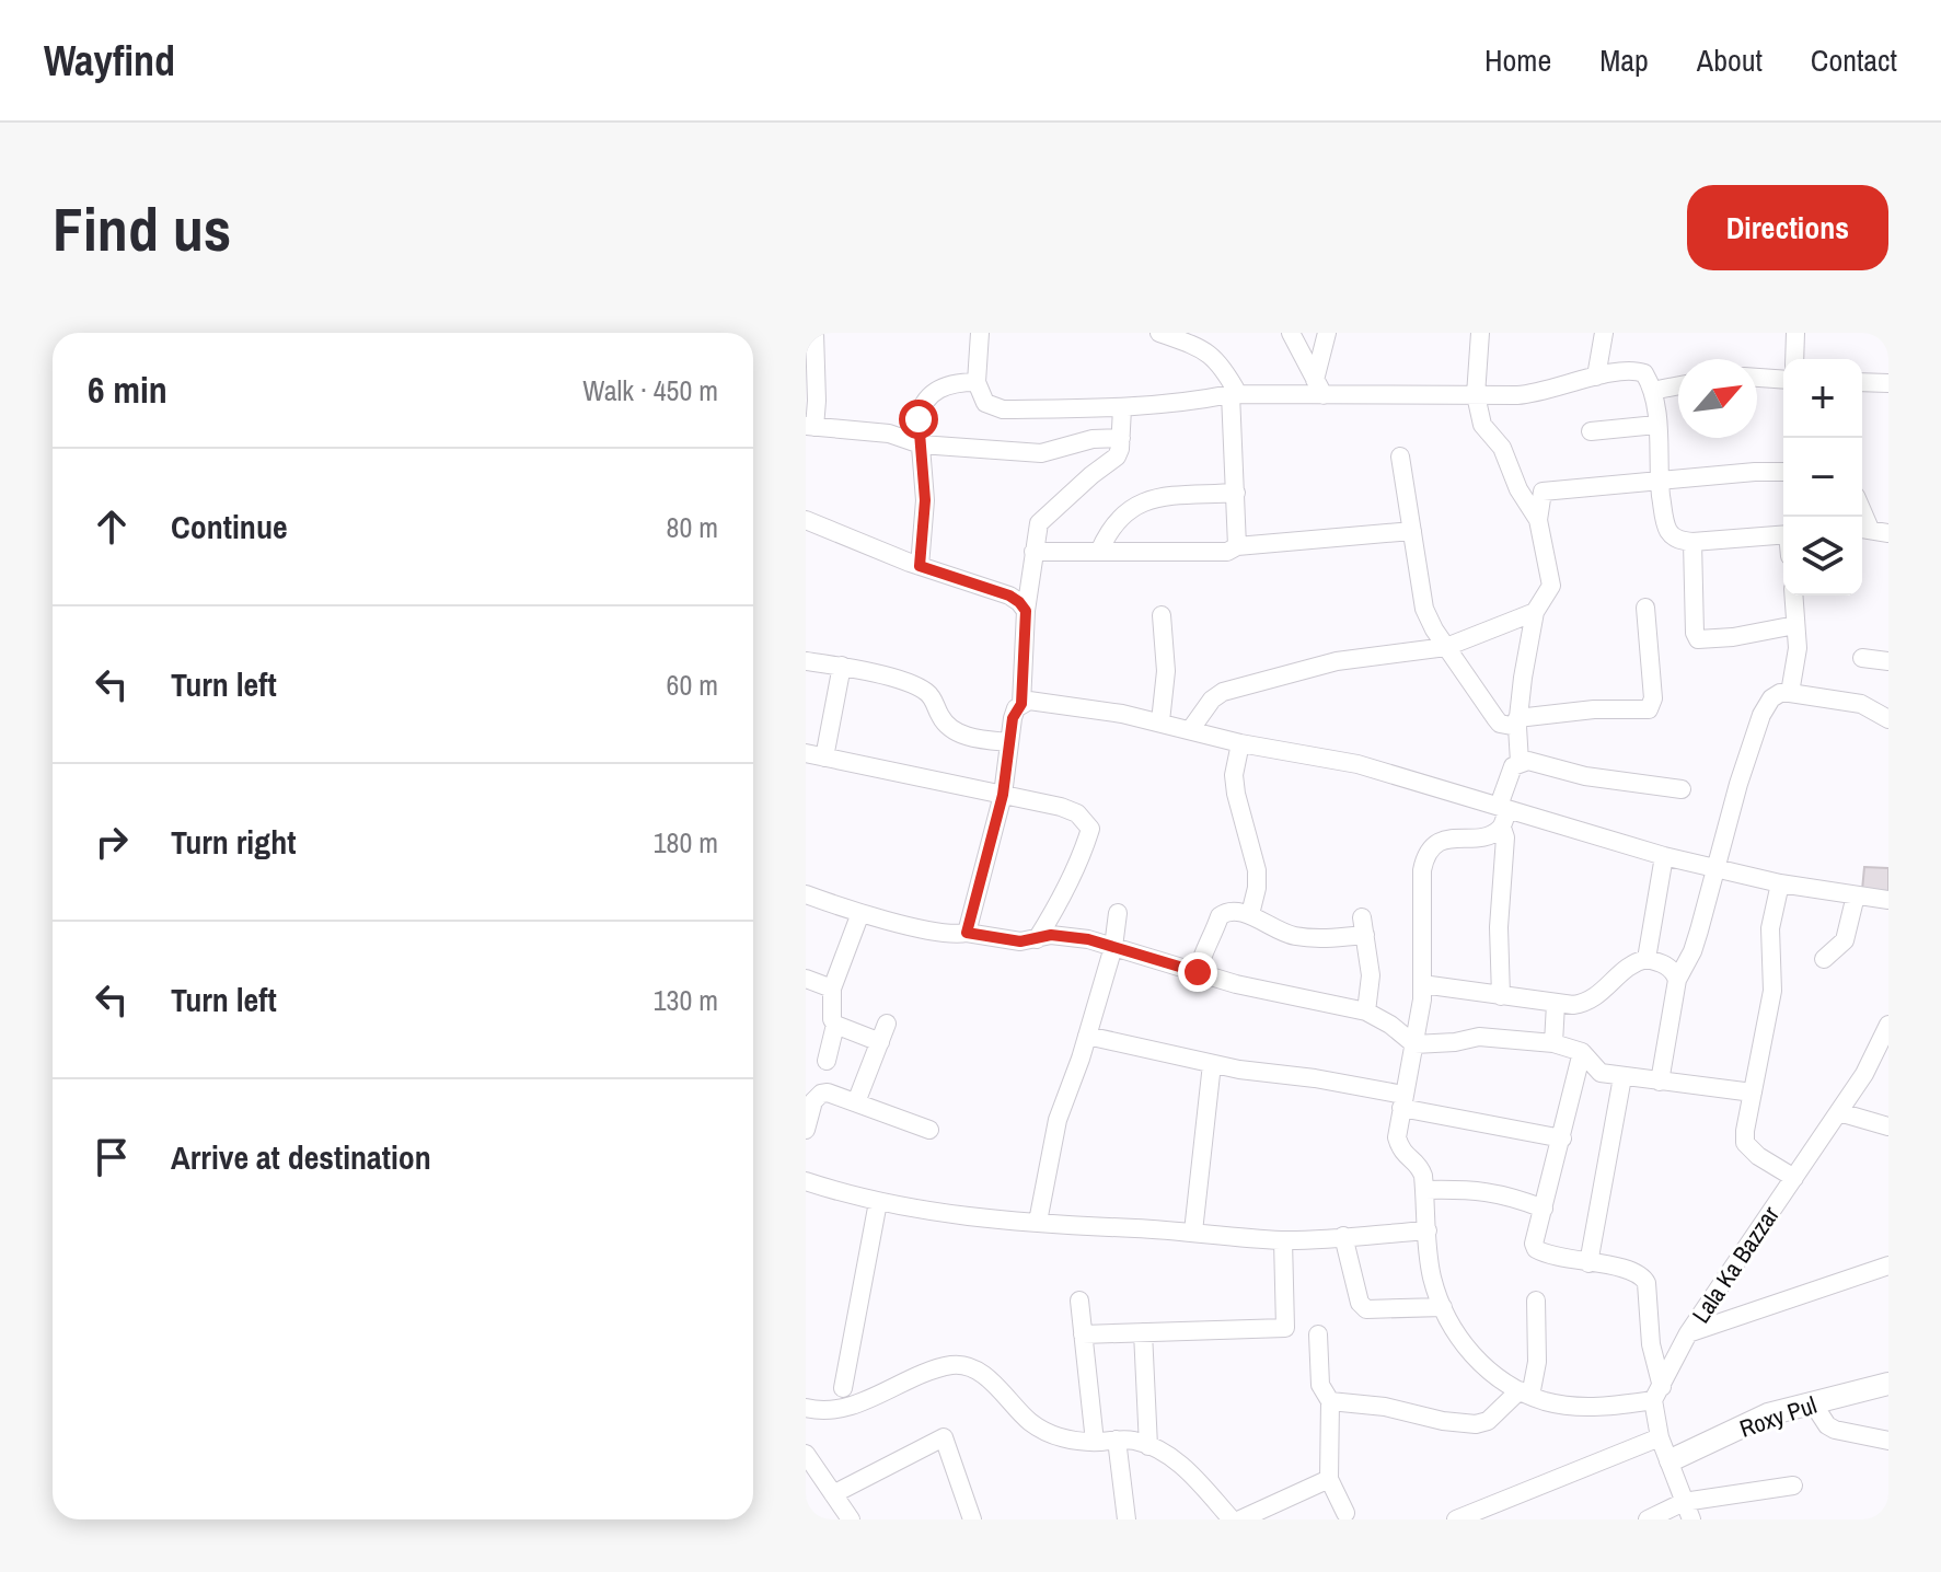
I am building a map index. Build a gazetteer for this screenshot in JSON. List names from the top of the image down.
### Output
{
  "streets": {
    "main road": ["Roxy Pul"],
    "street": ["Lala Ka Bazzar"]
  },
  "north": "top right",
  "page": {
    "header": "Wayfind",
    "nav": [
      "Home",
      "Map",
      "About",
      "Contact"
    ],
    "buttons": "Directions",
    "title": "Find us",
    "heading": ["6 min", "Walk · 450 m"],
    "map_buttons": ["+", "−"],
    "list": [
      ["Continue", "80 m"],
      ["Turn left", "60 m"],
      ["Turn right", "180 m"],
      ["Turn left", "130 m"],
      "Arrive at destination"
    ]
  }
}
